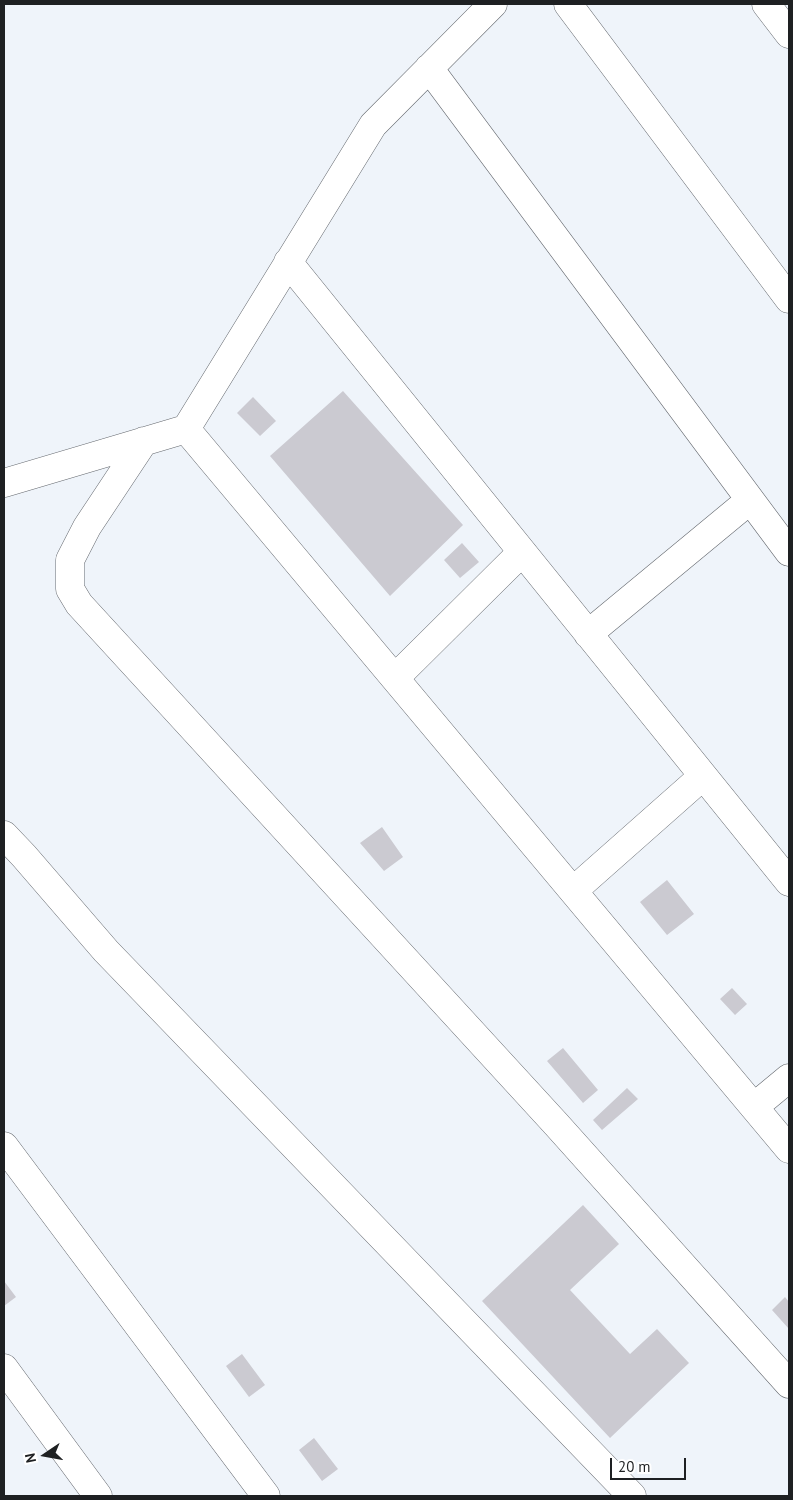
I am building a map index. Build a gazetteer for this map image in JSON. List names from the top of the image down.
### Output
{
  "scale_bar": "20 m",
  "north": "left"
}
